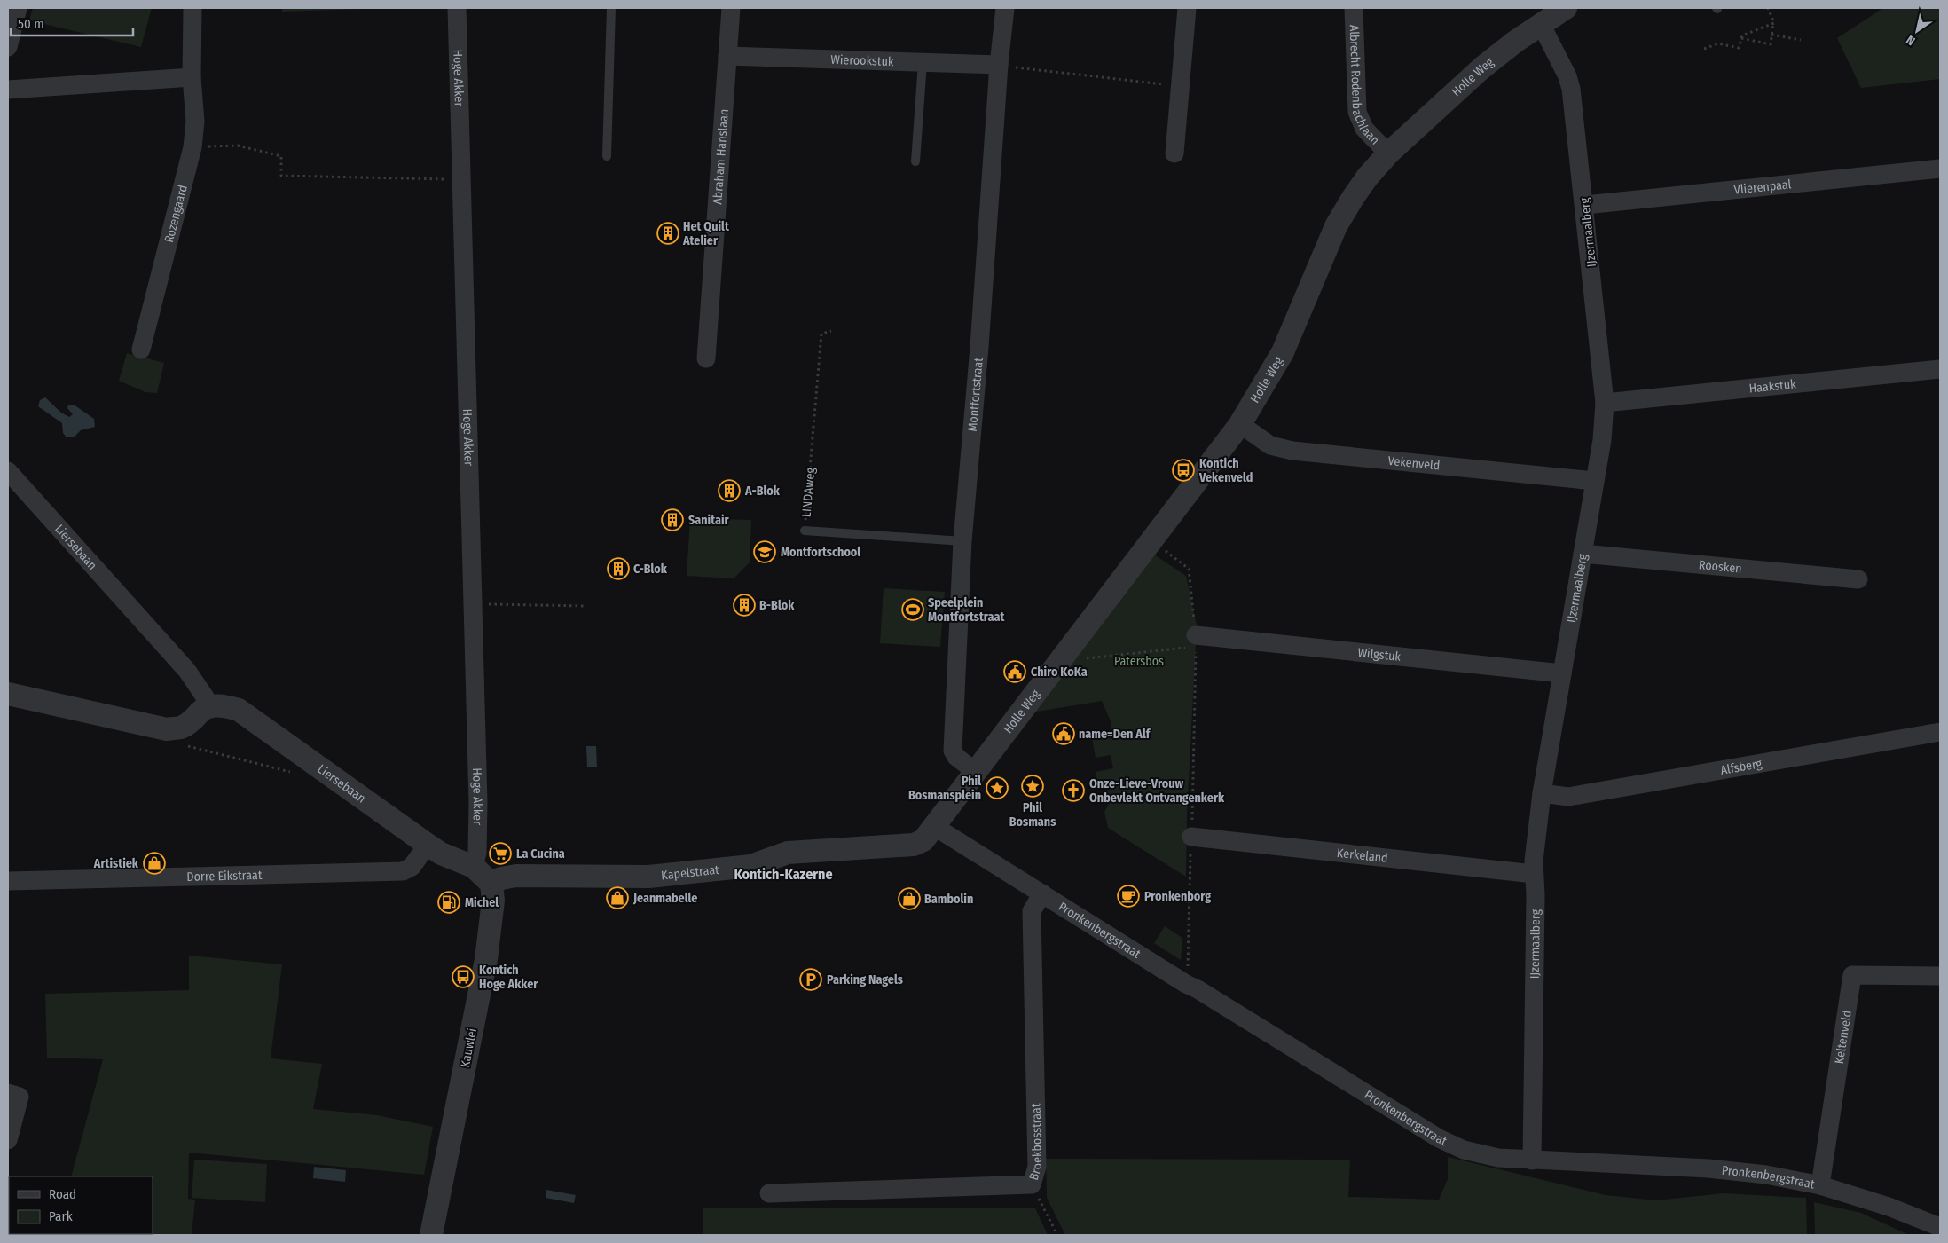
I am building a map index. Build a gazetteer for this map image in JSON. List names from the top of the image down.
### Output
{
  "streets": {
    "street": [
      "Wierookstuk",
      "Holle Weg",
      "Hoge Akker",
      "Albrecht Rodenbachlaan",
      "Abraham Hanslaan",
      "Vlierenpaal",
      "Rozengaard",
      "IJzermaalberg",
      "Haakstuk",
      "Montfortstraat",
      "Vekenveld",
      "Liersebaan",
      "Roosken",
      "Wilgstuk",
      "Alfsberg",
      "Kerkeland",
      "Kapelstraat",
      "Dorre Eikstraat",
      "Pronkenbergstraat",
      "Keltenveld",
      "Kauwlei",
      "Broekbosstraat"
    ],
    "lane": ["LINDAweg"]
  },
  "crossings": [
    ["Wierookstuk", "Abraham Hanslaan"],
    ["Wierookstuk", "Montfortstraat"],
    ["Holle Weg", "Albrecht Rodenbachlaan"],
    ["Holle Weg", "IJzermaalberg"],
    ["Holle Weg", "Montfortstraat"],
    ["Holle Weg", "Vekenveld"],
    ["Holle Weg", "Kapelstraat"],
    ["Holle Weg", "Pronkenbergstraat"],
    ["Hoge Akker", "Liersebaan"],
    ["Vlierenpaal", "IJzermaalberg"],
    ["IJzermaalberg", "Haakstuk"],
    ["IJzermaalberg", "Vekenveld"],
    ["IJzermaalberg", "Roosken"],
    ["IJzermaalberg", "Wilgstuk"],
    ["IJzermaalberg", "Alfsberg"],
    ["IJzermaalberg", "Kerkeland"],
    ["IJzermaalberg", "Pronkenbergstraat"],
    ["Montfortstraat", "LINDAweg"],
    ["Liersebaan", "Dorre Eikstraat"],
    ["Kapelstraat", "Pronkenbergstraat"],
    ["Kapelstraat", "Kauwlei"],
    ["Pronkenbergstraat", "Keltenveld"],
    ["Pronkenbergstraat", "Broekbosstraat"]
  ],
  "districts": ["Kontich-Kazerne"],
  "parks": ["Patersbos"],
  "places": {
    "building": [
      "Het Quilt Atelier",
      "A-Blok",
      "Sanitair",
      "C-Blok",
      "B-Blok"
    ],
    "bus stop": ["Kontich Vekenveld", "Kontich Hoge Akker"],
    "school or university": ["Montfortschool"],
    "sports": ["Speelplein Montfortstraat"],
    "public building": ["Chiro KoKa", "name=Den Alf"],
    "place": ["Phil Bosmans", "Phil Bosmansplein"],
    "church": ["Onze-Lieve-Vrouw Onbevlekt Ontvangenkerk"],
    "supermarket": ["La Cucina"],
    "shop": ["Artistiek", "Jeanmabelle", "Bambolin"],
    "cafe": ["Pronkenborg"],
    "fuel station": ["Michel"],
    "parking": ["Parking Nagels"]
  },
  "legend": ["Road", "Park"],
  "scale_bar": "50 m",
  "north": "bottom left"
}
